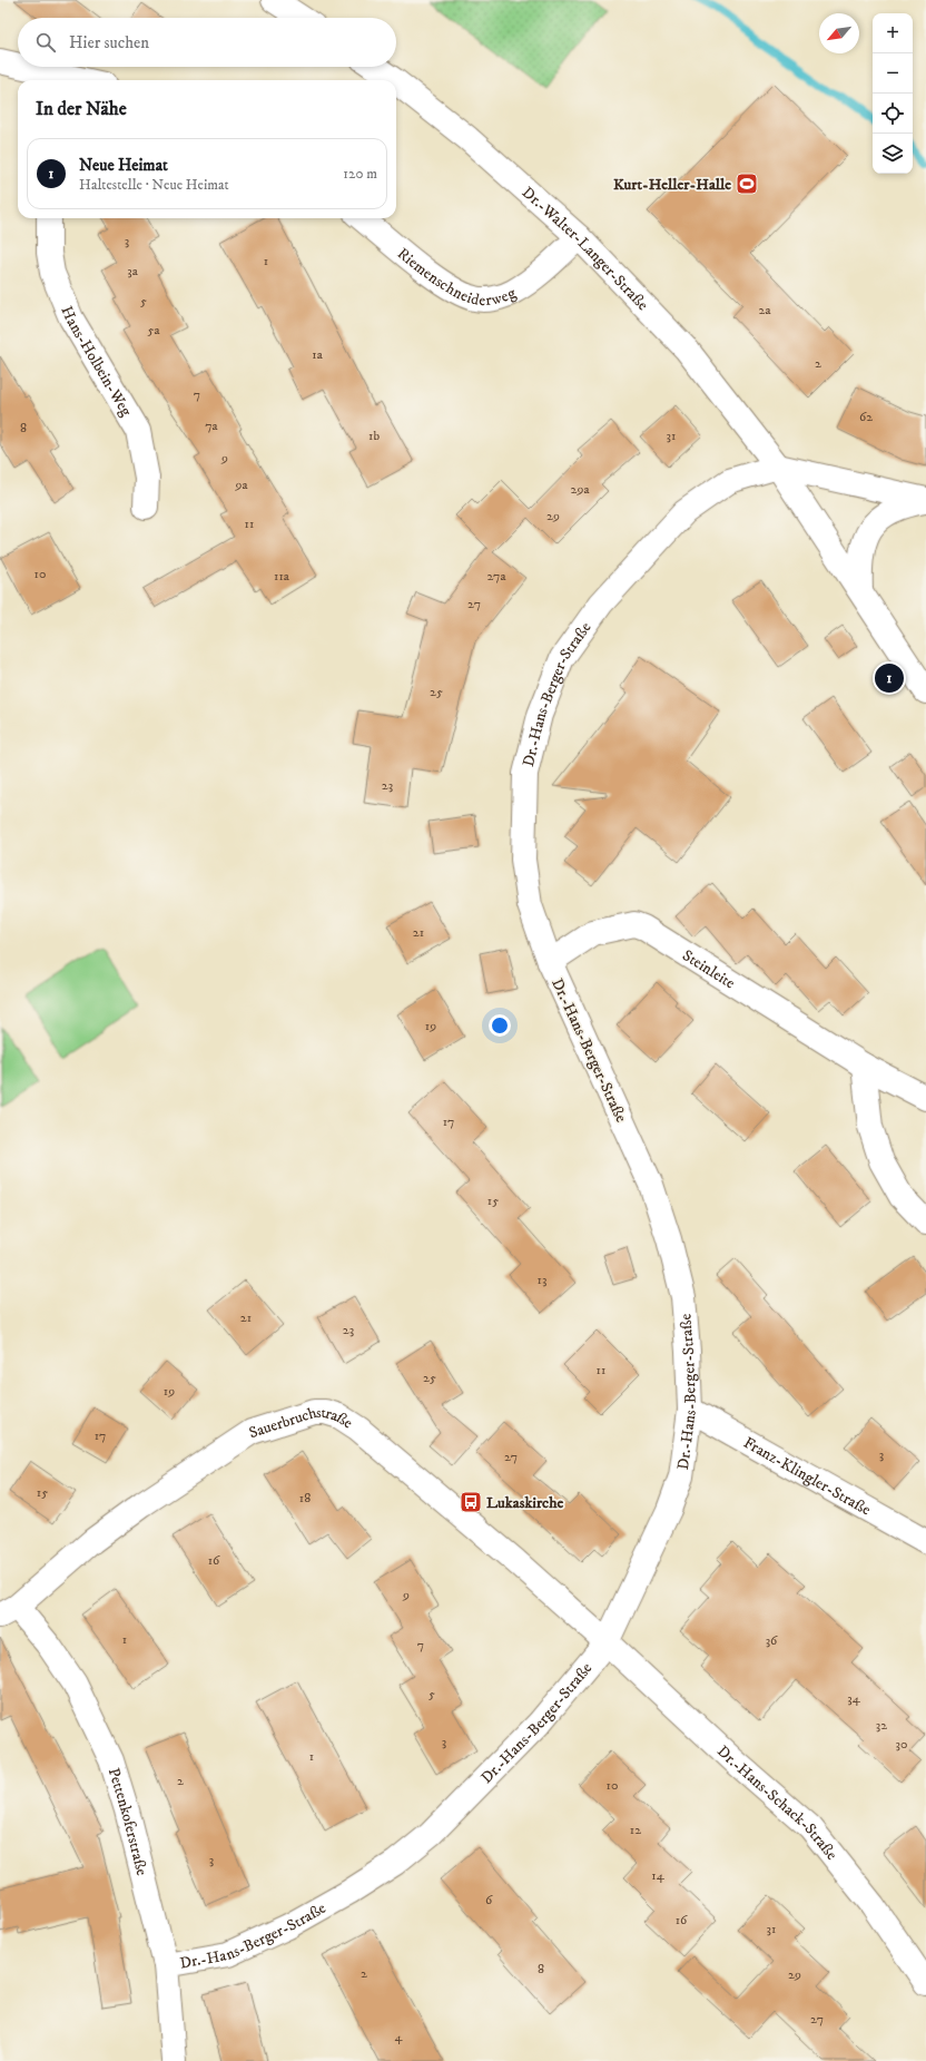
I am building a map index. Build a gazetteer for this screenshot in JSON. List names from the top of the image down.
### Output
{
  "streets": {
    "street": [
      "Dr.-Walter-Langer-Straße",
      "Riemenschneiderweg",
      "Hans-Holbein-Weg",
      "Dr.-Hans-Berger-Straße",
      "Steinleite",
      "Sauerbruchstraße",
      "Franz-Klingler-Straße",
      "Dr.-Hans-Schack-Straße",
      "Pettenkoferstraße"
    ]
  },
  "crossings": [
    ["Dr.-Walter-Langer-Straße", "Riemenschneiderweg"],
    ["Dr.-Walter-Langer-Straße", "Dr.-Hans-Berger-Straße"],
    ["Dr.-Hans-Berger-Straße", "Steinleite"],
    ["Dr.-Hans-Berger-Straße", "Sauerbruchstraße"],
    ["Dr.-Hans-Berger-Straße", "Franz-Klingler-Straße"],
    ["Dr.-Hans-Berger-Straße", "Dr.-Hans-Schack-Straße"],
    ["Dr.-Hans-Berger-Straße", "Pettenkoferstraße"],
    ["Sauerbruchstraße", "Dr.-Hans-Schack-Straße"],
    ["Sauerbruchstraße", "Pettenkoferstraße"]
  ],
  "places": {
    "sports": ["Kurt-Heller-Halle"],
    "bus stop": ["Lukaskirche"]
  },
  "house_numbers": [
    "3",
    "1",
    "3a",
    "5",
    "2a",
    "5a",
    "1a",
    "2",
    "7",
    "62",
    "7a",
    "8",
    "1b",
    "31",
    "9",
    "9a",
    "29a",
    "29",
    "11",
    "10",
    "11a",
    "27a",
    "27",
    "25",
    "23",
    "21",
    "19",
    "17",
    "15",
    "13",
    "21",
    "23",
    "11",
    "25",
    "19",
    "17",
    "3",
    "27",
    "15",
    "18",
    "16",
    "9",
    "1",
    "36",
    "7",
    "5",
    "34",
    "32",
    "3",
    "30",
    "1",
    "2",
    "10",
    "12",
    "3",
    "14",
    "6",
    "16",
    "31",
    "8",
    "2",
    "29",
    "27",
    "4"
  ],
  "north": "bottom left",
  "page": {
    "map_buttons": ["+", "−"],
    "search": "Hier suchen",
    "heading": "In der Nähe",
    "list": [
      {
        "mark": "1",
        "name": "Neue Heimat",
        "note": "Haltestelle · Neue Heimat",
        "value": "120 m"
      }
    ],
    "pins": "1"
  }
}
